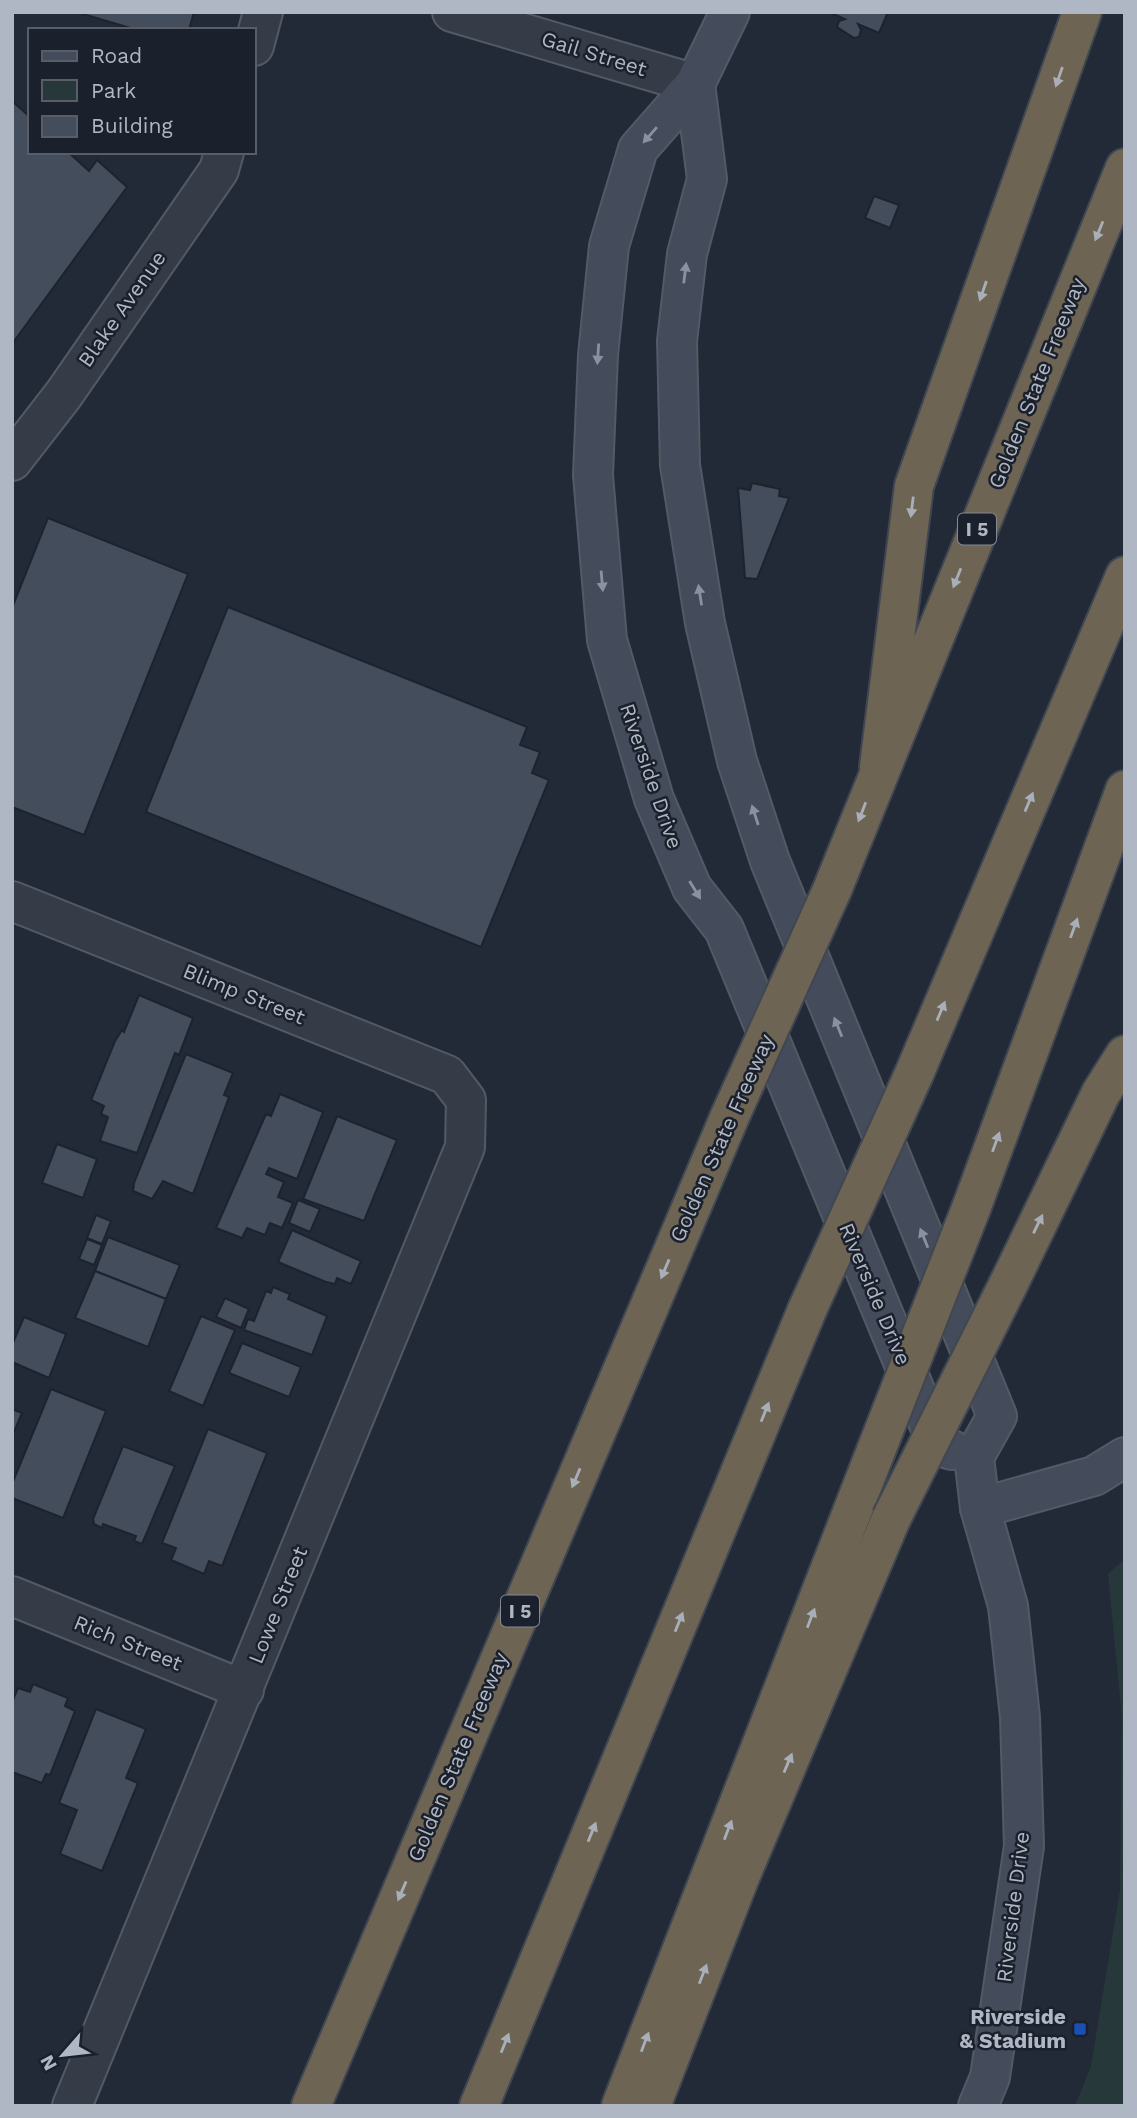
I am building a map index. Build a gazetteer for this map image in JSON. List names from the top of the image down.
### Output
{
  "streets": {
    "highway": ["Golden State Freeway", "I 5"],
    "main road": ["Riverside Drive"],
    "street": [
      "Gail Street",
      "Blake Avenue",
      "Blimp Street",
      "Lowe Street",
      "Rich Street"
    ]
  },
  "crossings": [
    ["Gail Street", "Riverside Drive"],
    ["Blimp Street", "Lowe Street"],
    ["Lowe Street", "Rich Street"]
  ],
  "places": {
    "transit": ["Riverside & Stadium"]
  },
  "legend": ["Road", "Park", "Building"],
  "north": "bottom left"
}
